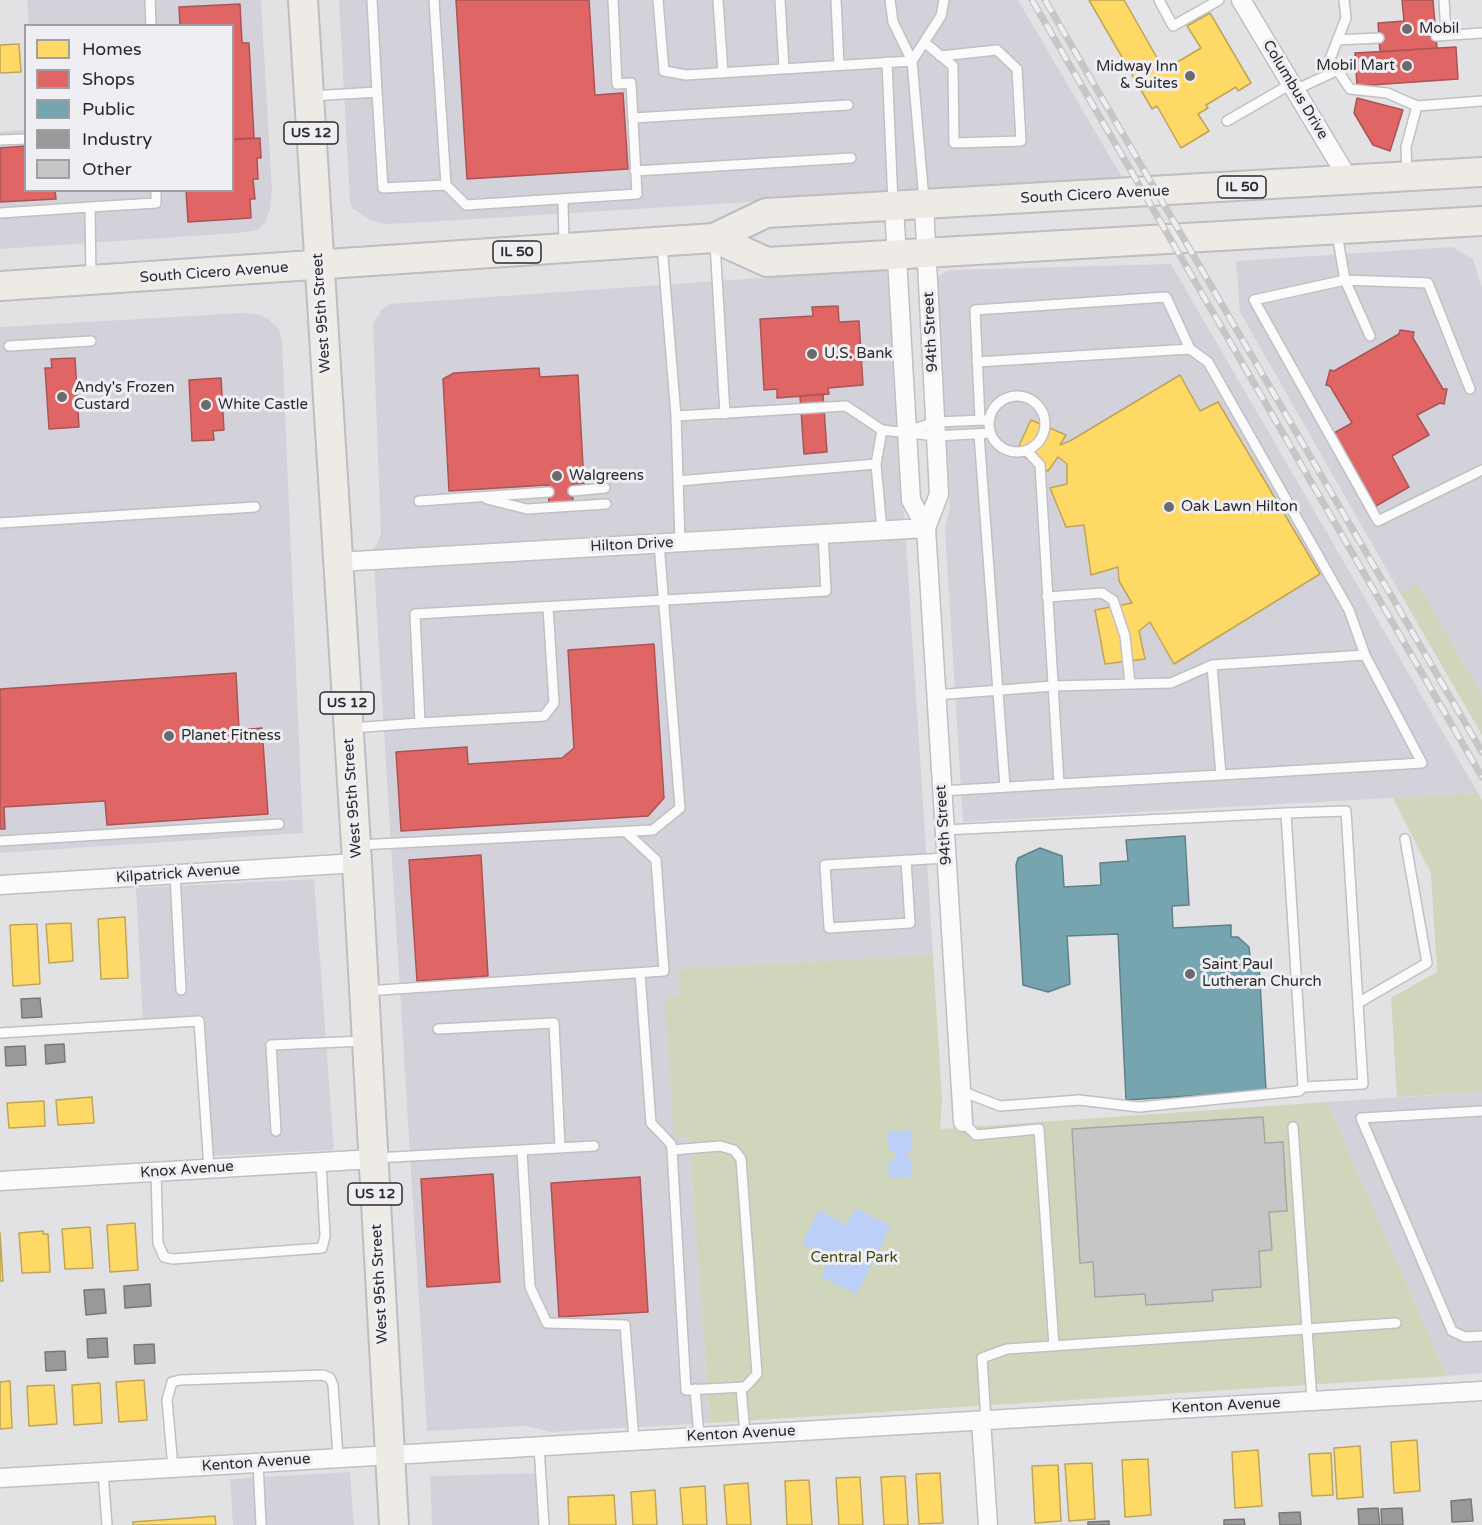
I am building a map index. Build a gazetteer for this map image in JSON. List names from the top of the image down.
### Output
{
  "streets": {
    "main road": [
      "US 12",
      "IL 50",
      "South Cicero Avenue",
      "West 95th Street"
    ],
    "street": [
      "Columbus Drive",
      "94th Street",
      "Hilton Drive",
      "Kilpatrick Avenue",
      "Knox Avenue",
      "Kenton Avenue"
    ]
  },
  "crossings": [
    ["Columbus Drive", "South Cicero Avenue"],
    ["South Cicero Avenue", "West 95th Street"],
    ["South Cicero Avenue", "94th Street"],
    ["West 95th Street", "Hilton Drive"],
    ["West 95th Street", "Kilpatrick Avenue"],
    ["West 95th Street", "Knox Avenue"],
    ["West 95th Street", "Kenton Avenue"],
    ["94th Street", "Hilton Drive"]
  ],
  "parks": ["Central Park"],
  "places": [
    "Mobil",
    "Mobil Mart",
    "Midway Inn & Suites",
    "U.S. Bank",
    "Andy's Frozen Custard",
    "White Castle",
    "Walgreens",
    "Oak Lawn Hilton",
    "Planet Fitness",
    "Saint Paul Lutheran Church"
  ],
  "legend": [
    "Homes",
    "Shops",
    "Public",
    "Industry",
    "Other"
  ]
}
